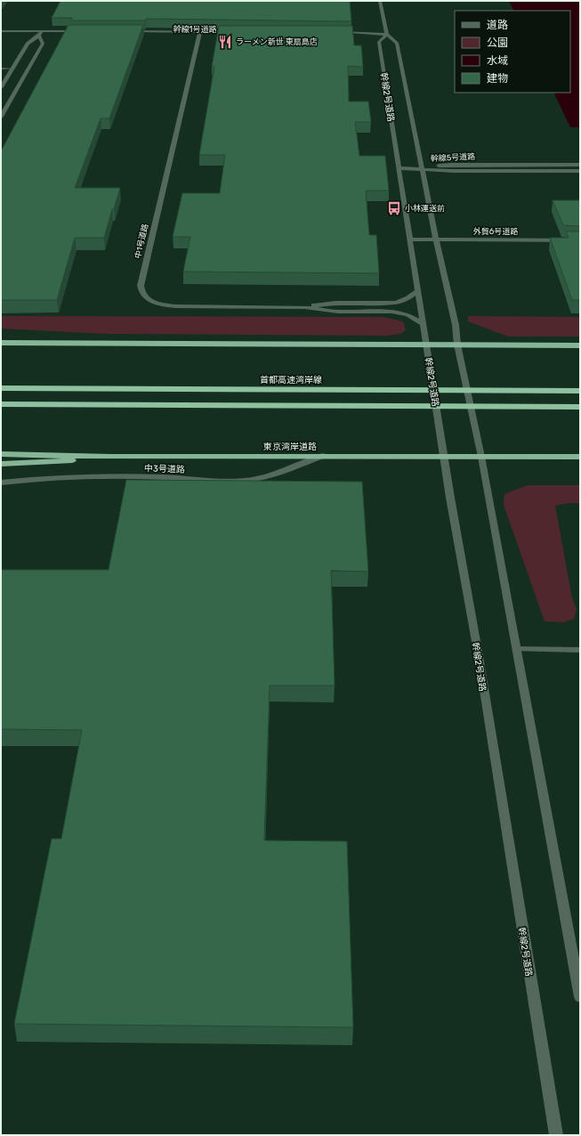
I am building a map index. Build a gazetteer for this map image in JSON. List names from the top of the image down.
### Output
{
  "streets": {
    "highway": ["首都高速湾岸線", "東京湾岸道路"],
    "street": [
      "幹線1号道路",
      "幹線2号道路",
      "幹線5号道路",
      "外貿6号道路",
      "中1号道路",
      "中3号道路"
    ]
  },
  "crossings": [
    ["幹線1号道路", "中1号道路"],
    ["幹線2号道路", "幹線5号道路"],
    ["幹線2号道路", "外貿6号道路"],
    ["幹線2号道路", "中1号道路"],
    ["幹線2号道路", "東京湾岸道路"],
    ["東京湾岸道路", "中3号道路"]
  ],
  "places": {
    "restaurant": ["ラーメン新世 東扇島店"],
    "bus stop": ["小林運送前"]
  },
  "legend": [
    "道路",
    "公園",
    "水域",
    "建物"
  ]
}
